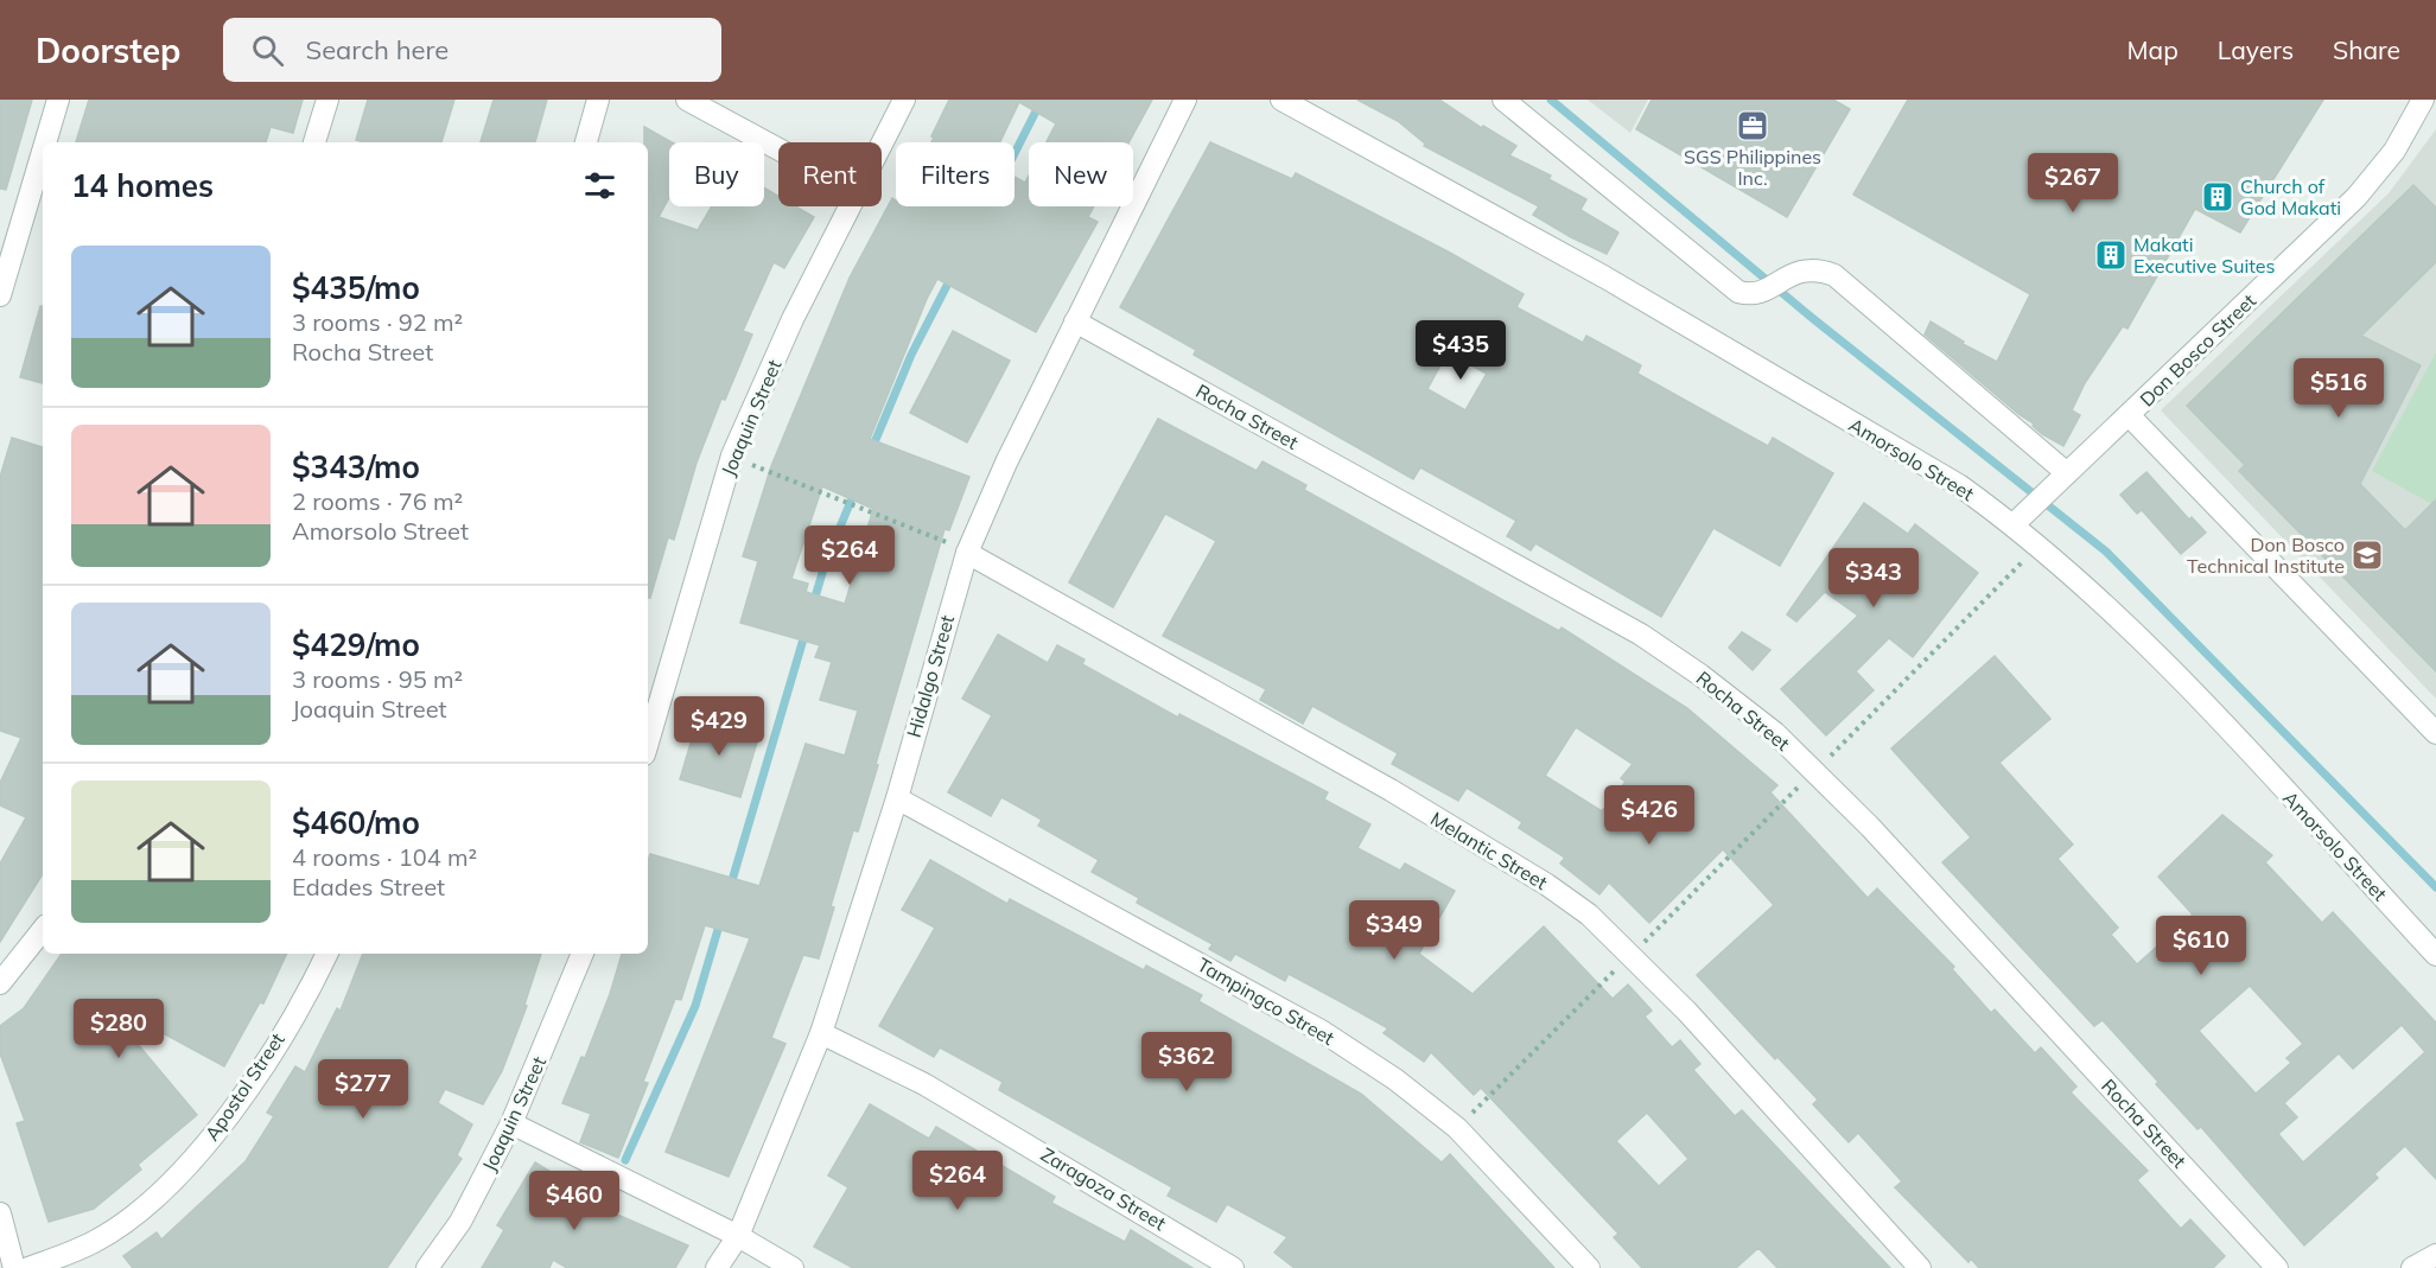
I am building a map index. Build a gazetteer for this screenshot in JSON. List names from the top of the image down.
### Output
{
  "streets": {
    "street": [
      "Don Bosco Street",
      "Rocha Street",
      "Joaquin Street",
      "Amorsolo Street",
      "Hidalgo Street",
      "Melantic Street",
      "Tampingco Street",
      "Apostol Street",
      "Zaragoza Street"
    ]
  },
  "crossings": [
    ["Don Bosco Street", "Amorsolo Street"],
    ["Rocha Street", "Hidalgo Street"],
    ["Hidalgo Street", "Melantic Street"],
    ["Hidalgo Street", "Tampingco Street"],
    ["Hidalgo Street", "Zaragoza Street"]
  ],
  "places": {
    "office": ["SGS Philippines Inc."],
    "building": ["Church of God Makati", "Makati Executive Suites"],
    "school or university": ["Don Bosco Technical Institute"]
  },
  "page": {
    "header": "Doorstep",
    "search": "Search here",
    "nav": ["Map", "Layers", "Share"],
    "chip": [
      "Buy",
      "Rent",
      "Filters",
      "New"
    ],
    "heading": "14 homes",
    "price": [
      "$267",
      "$435",
      "$516",
      "$264",
      "$343",
      "$429",
      "$426",
      "$349",
      "$610",
      "$280",
      "$362",
      "$277",
      "$264",
      "$460"
    ],
    "list": [
      {
        "name": "$435/mo",
        "note": "3 rooms · 92 m² · Rocha Street"
      },
      {
        "name": "$343/mo",
        "note": "2 rooms · 76 m² · Amorsolo Street"
      },
      {
        "name": "$429/mo",
        "note": "3 rooms · 95 m² · Joaquin Street"
      },
      {
        "name": "$460/mo",
        "note": "4 rooms · 104 m² · Edades Street"
      }
    ]
  }
}
